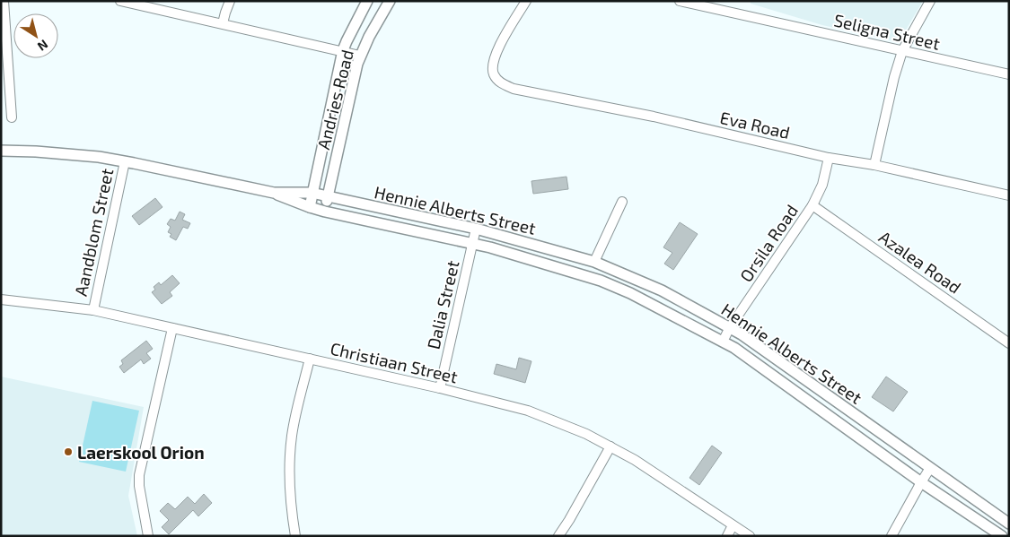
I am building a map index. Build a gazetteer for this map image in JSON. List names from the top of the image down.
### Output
{
  "streets": {
    "street": [
      "Seligna Street",
      "Andries Road",
      "Eva Road",
      "Hennie Alberts Street",
      "Aandblom Street",
      "Orsila Road",
      "Azalea Road",
      "Dalia Street",
      "Christiaan Street"
    ]
  },
  "crossings": [
    ["Andries Road", "Hennie Alberts Street"],
    ["Eva Road", "Orsila Road"],
    ["Hennie Alberts Street", "Aandblom Street"],
    ["Hennie Alberts Street", "Orsila Road"],
    ["Hennie Alberts Street", "Dalia Street"],
    ["Aandblom Street", "Christiaan Street"],
    ["Orsila Road", "Azalea Road"],
    ["Dalia Street", "Christiaan Street"]
  ],
  "places": ["Laerskool Orion"],
  "north": "bottom right"
}
